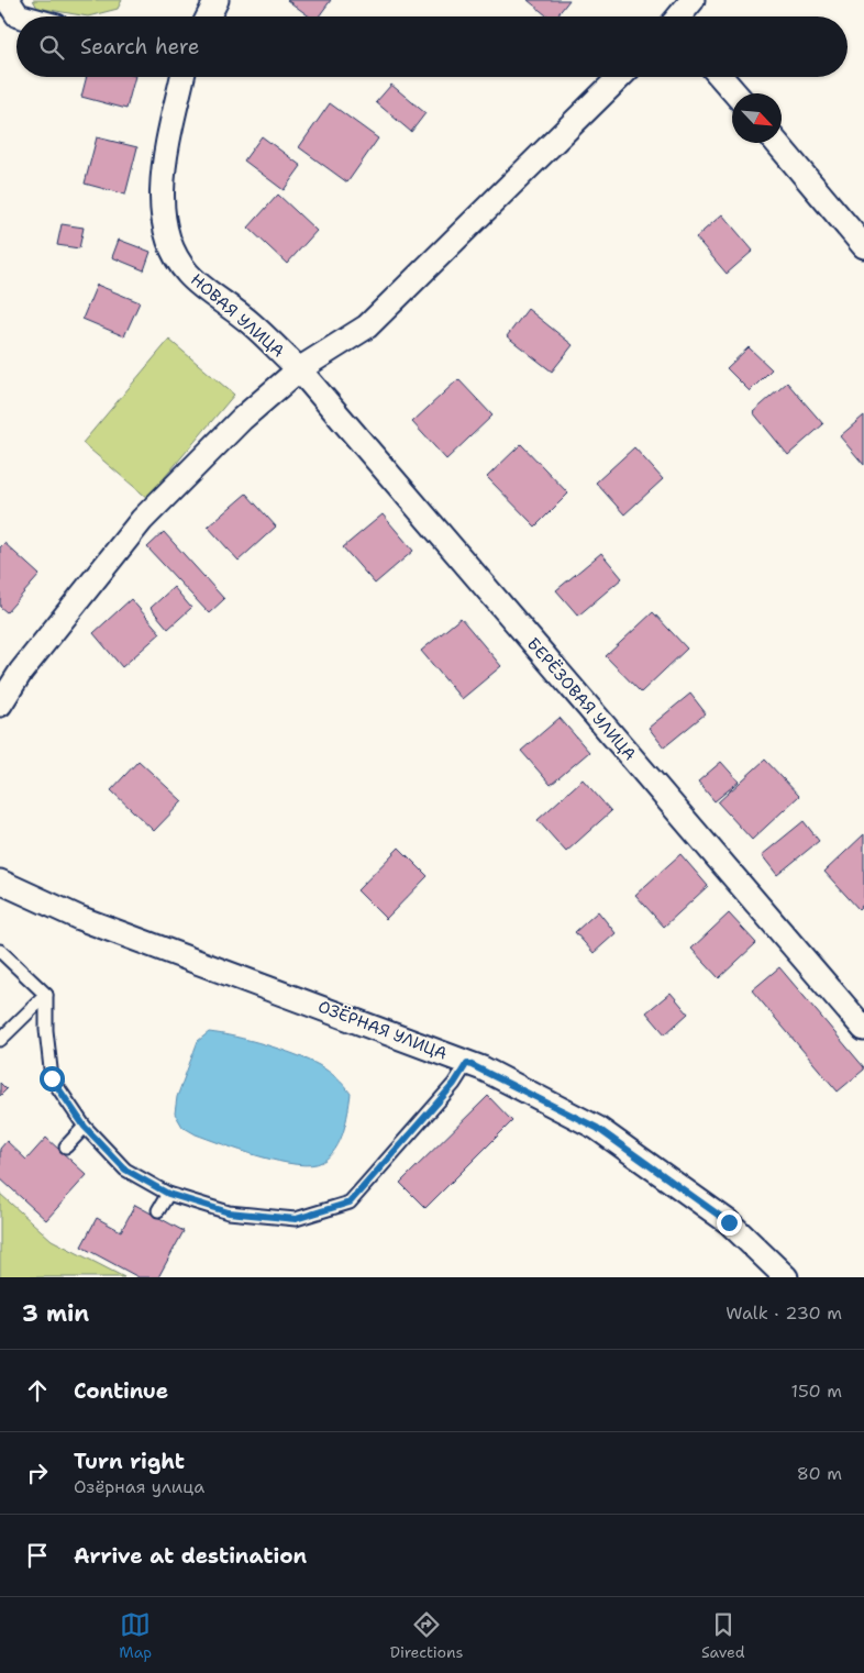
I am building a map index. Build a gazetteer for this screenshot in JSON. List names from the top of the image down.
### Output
{
  "streets": {
    "street": ["НОВАЯ УЛИЦА", "БЕРЁЗОВАЯ УЛИЦА", "ОЗЁРНАЯ УЛИЦА"]
  },
  "crossings": [
    ["НОВАЯ УЛИЦА", "БЕРЁЗОВАЯ УЛИЦА"]
  ],
  "north": "bottom right",
  "page": {
    "search": "Search here",
    "heading": ["3 min", "Walk · 230 m"],
    "list": [
      ["Continue", "150 m"],
      ["Turn right", "Озёрная улица", "80 m"],
      "Arrive at destination"
    ],
    "nav": ["Map", "Directions", "Saved"]
  }
}
